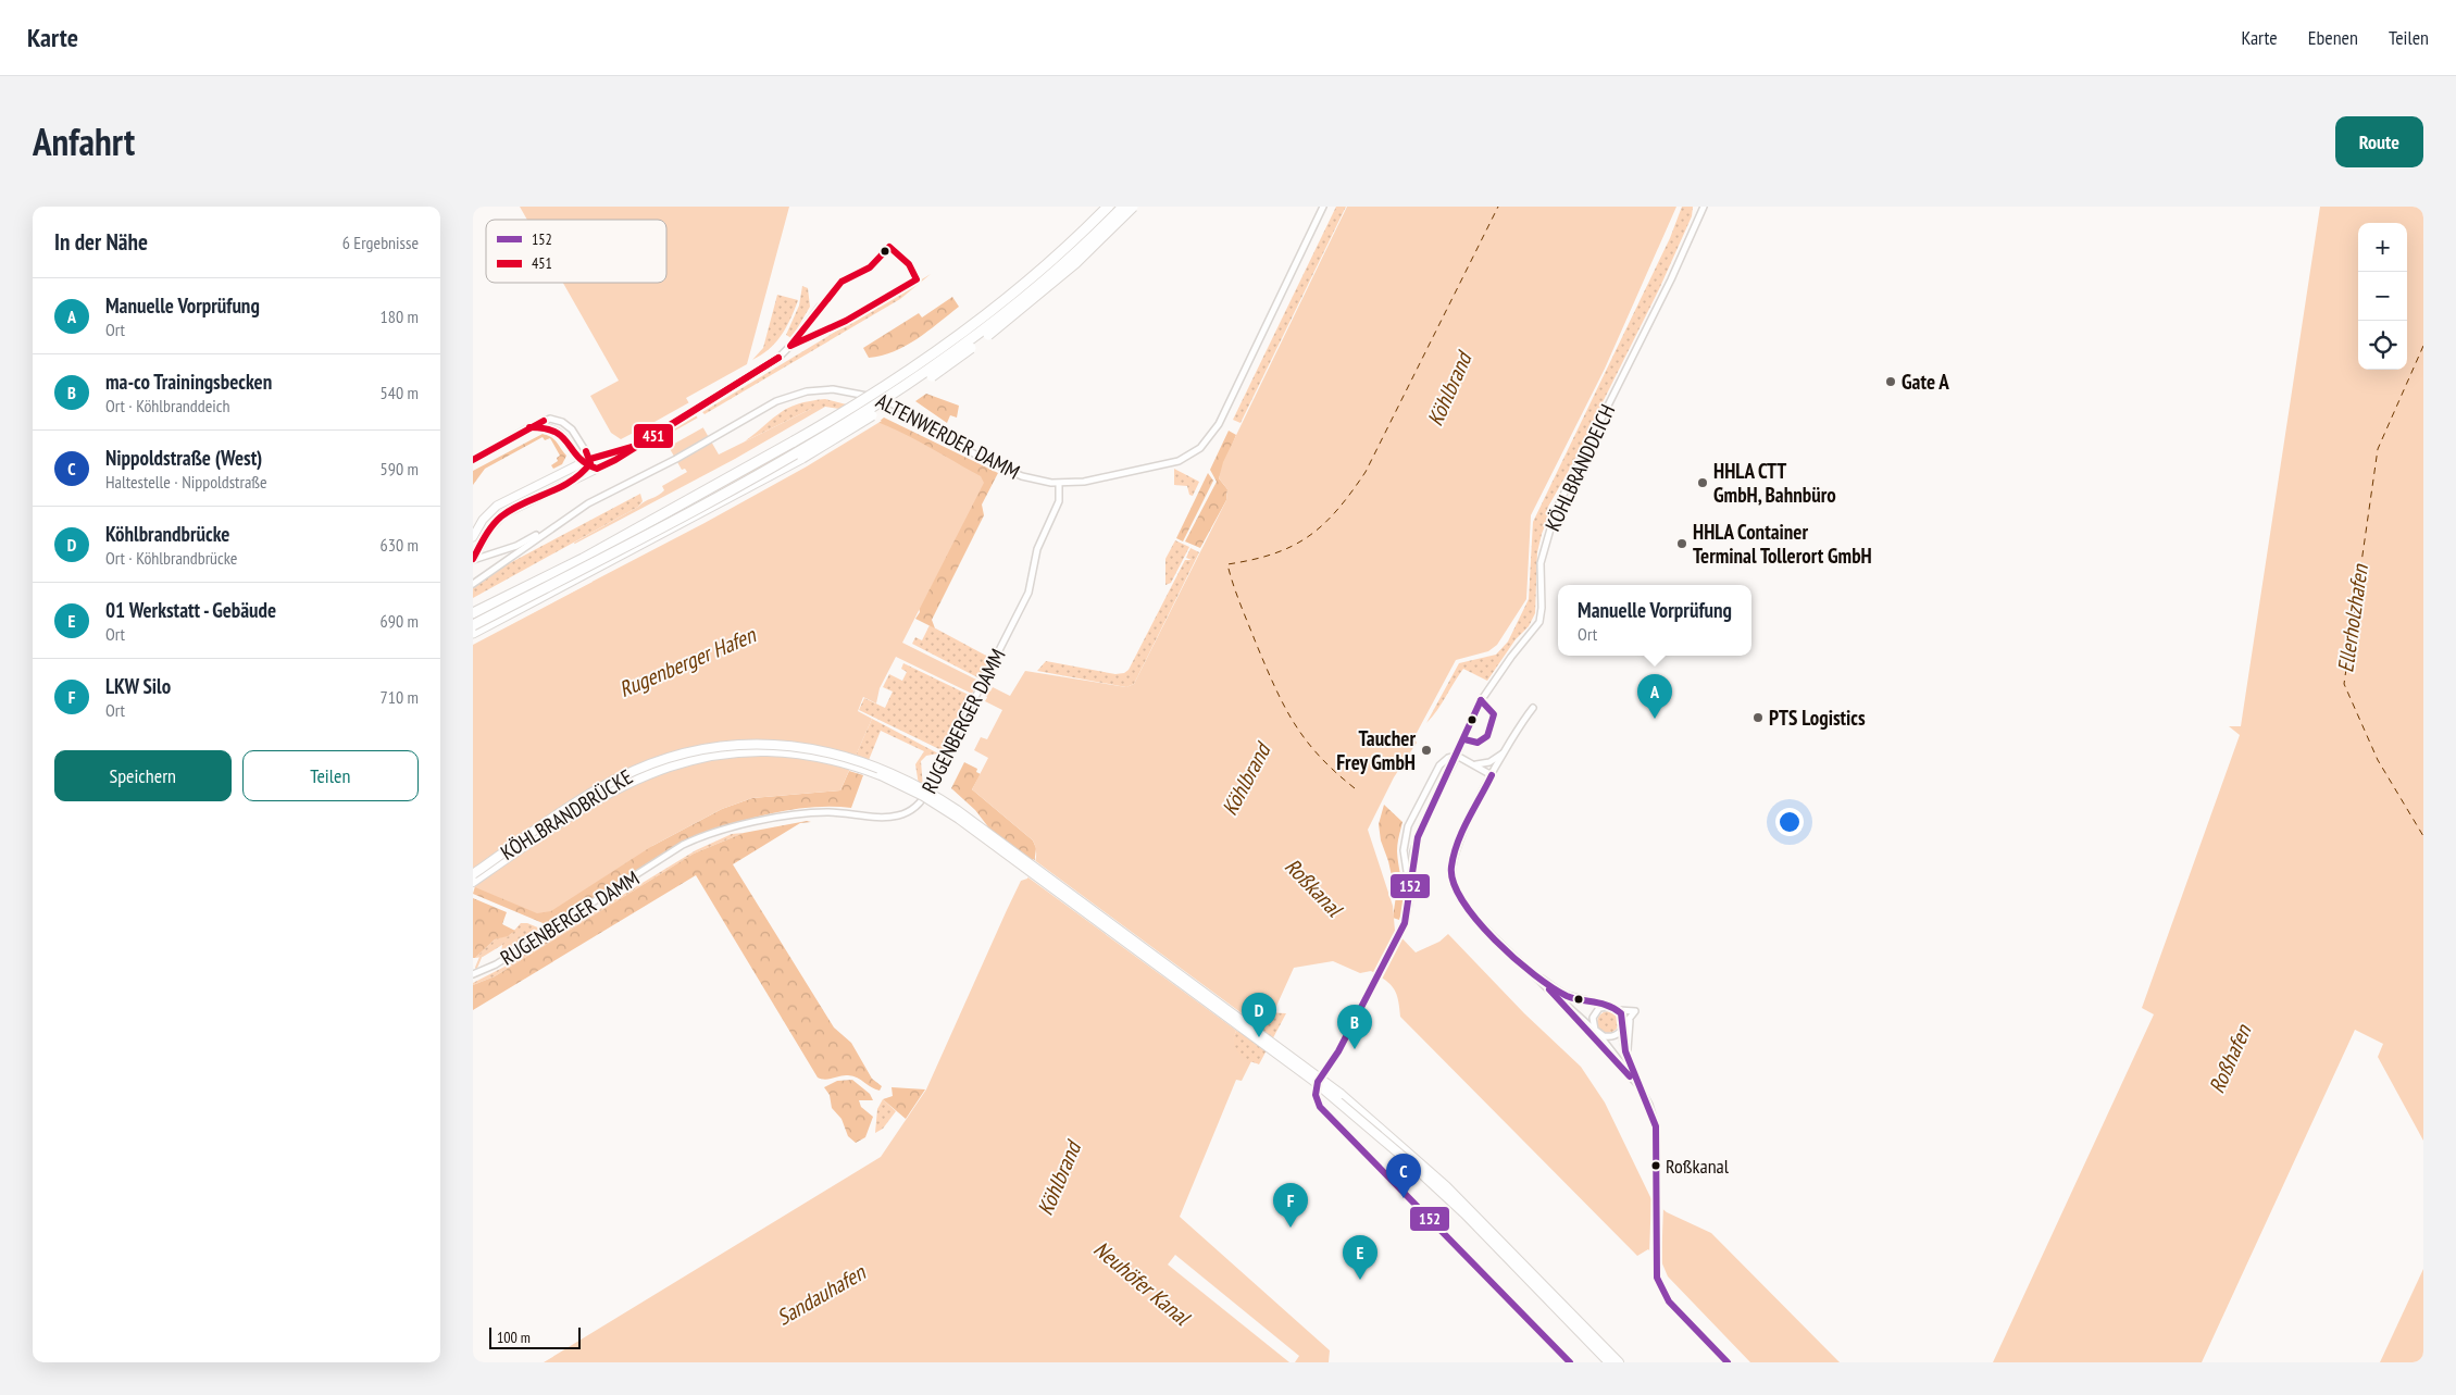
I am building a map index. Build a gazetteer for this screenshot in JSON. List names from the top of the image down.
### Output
{
  "streets": {
    "main road": ["KÖHLBRANDBRÜCKE"],
    "street": ["ALTENWERDER DAMM", "KÖHLBRANDDEICH", "RUGENBERGER DAMM"]
  },
  "crossings": [
    ["ALTENWERDER DAMM", "RUGENBERGER DAMM"]
  ],
  "water": [
    "Köhlbrand",
    "Ellerholzhafen",
    "Rugenberger Hafen",
    "Roßkanal",
    "Roßhafen",
    "Neuhöfer Kanal",
    "Sandauhafen"
  ],
  "places": [
    "Gate A",
    "HHLA CTT GmbH, Bahnbüro",
    "HHLA Container Terminal Tollerort GmbH",
    "PTS Logistics",
    "Taucher Frey GmbH",
    "Roßkanal"
  ],
  "lines": ["transit line 451", "transit line 152"],
  "legend": ["152", "451"],
  "scale_bar": "100 m",
  "page": {
    "header": "Karte",
    "nav": ["Karte", "Ebenen", "Teilen"],
    "title": "Anfahrt",
    "buttons": [
      "Route",
      ["Speichern", "Teilen"]
    ],
    "heading": ["In der Nähe", "6 Ergebnisse"],
    "map_buttons": ["+", "−"],
    "list": [
      {
        "mark": "A",
        "name": "Manuelle Vorprüfung",
        "note": "Ort",
        "value": "180 m"
      },
      {
        "mark": "B",
        "name": "ma-co Trainingsbecken",
        "note": "Ort · Köhlbranddeich",
        "value": "540 m"
      },
      {
        "mark": "C",
        "name": "Nippoldstraße (West)",
        "note": "Haltestelle · Nippoldstraße",
        "value": "590 m"
      },
      {
        "mark": "D",
        "name": "Köhlbrandbrücke",
        "note": "Ort · Köhlbrandbrücke",
        "value": "630 m"
      },
      {
        "mark": "E",
        "name": "01 Werkstatt - Gebäude",
        "note": "Ort",
        "value": "690 m"
      },
      {
        "mark": "F",
        "name": "LKW Silo",
        "note": "Ort",
        "value": "710 m"
      }
    ],
    "popup": ["Manuelle Vorprüfung", "Ort"],
    "pins": [
      "A",
      "D",
      "B",
      "C",
      "F",
      "E"
    ],
    "scale": "100 m"
  }
}
